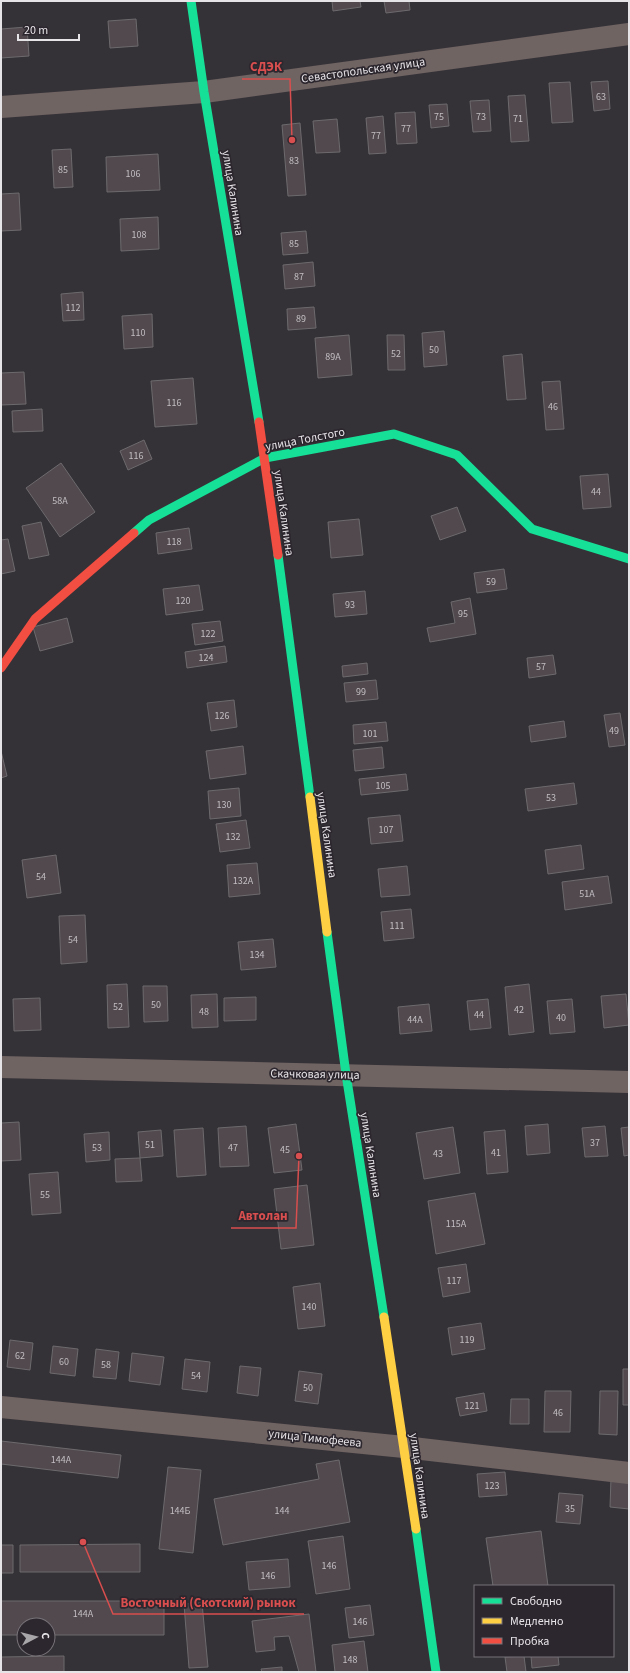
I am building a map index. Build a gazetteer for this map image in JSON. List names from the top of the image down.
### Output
{
  "streets": {
    "main road": ["улица Калинина", "улица Толстого"],
    "street": ["Севастопольская улица", "Скачковая улица", "улица Тимофеева"]
  },
  "crossings": [
    ["Севастопольская улица", "улица Калинина"],
    ["улица Калинина", "улица Толстого"],
    ["улица Калинина", "Скачковая улица"],
    ["улица Калинина", "улица Тимофеева"]
  ],
  "places": ["СДЭК", "Автолан", "Восточный (Скотский) рынок"],
  "house_numbers": [
    "63",
    "75",
    "73",
    "71",
    "77",
    "77",
    "83",
    "85",
    "106",
    "108",
    "85",
    "87",
    "112",
    "89",
    "110",
    "50",
    "52",
    "89А",
    "116",
    "46",
    "116",
    "44",
    "58А",
    "118",
    "59",
    "120",
    "93",
    "95",
    "122",
    "124",
    "57",
    "99",
    "126",
    "49",
    "101",
    "105",
    "53",
    "130",
    "107",
    "132",
    "54",
    "132А",
    "51А",
    "111",
    "54",
    "134",
    "50",
    "52",
    "42",
    "48",
    "44",
    "40",
    "44А",
    "37",
    "51",
    "53",
    "47",
    "45",
    "41",
    "43",
    "55",
    "115А",
    "117",
    "140",
    "119",
    "62",
    "60",
    "58",
    "54",
    "50",
    "121",
    "46",
    "144А",
    "123",
    "35",
    "144Б",
    "144",
    "146",
    "146",
    "144А",
    "146",
    "148"
  ],
  "legend": ["Свободно", "Медленно", "Пробка"],
  "scale_bar": "20 m",
  "north": "right"
}
